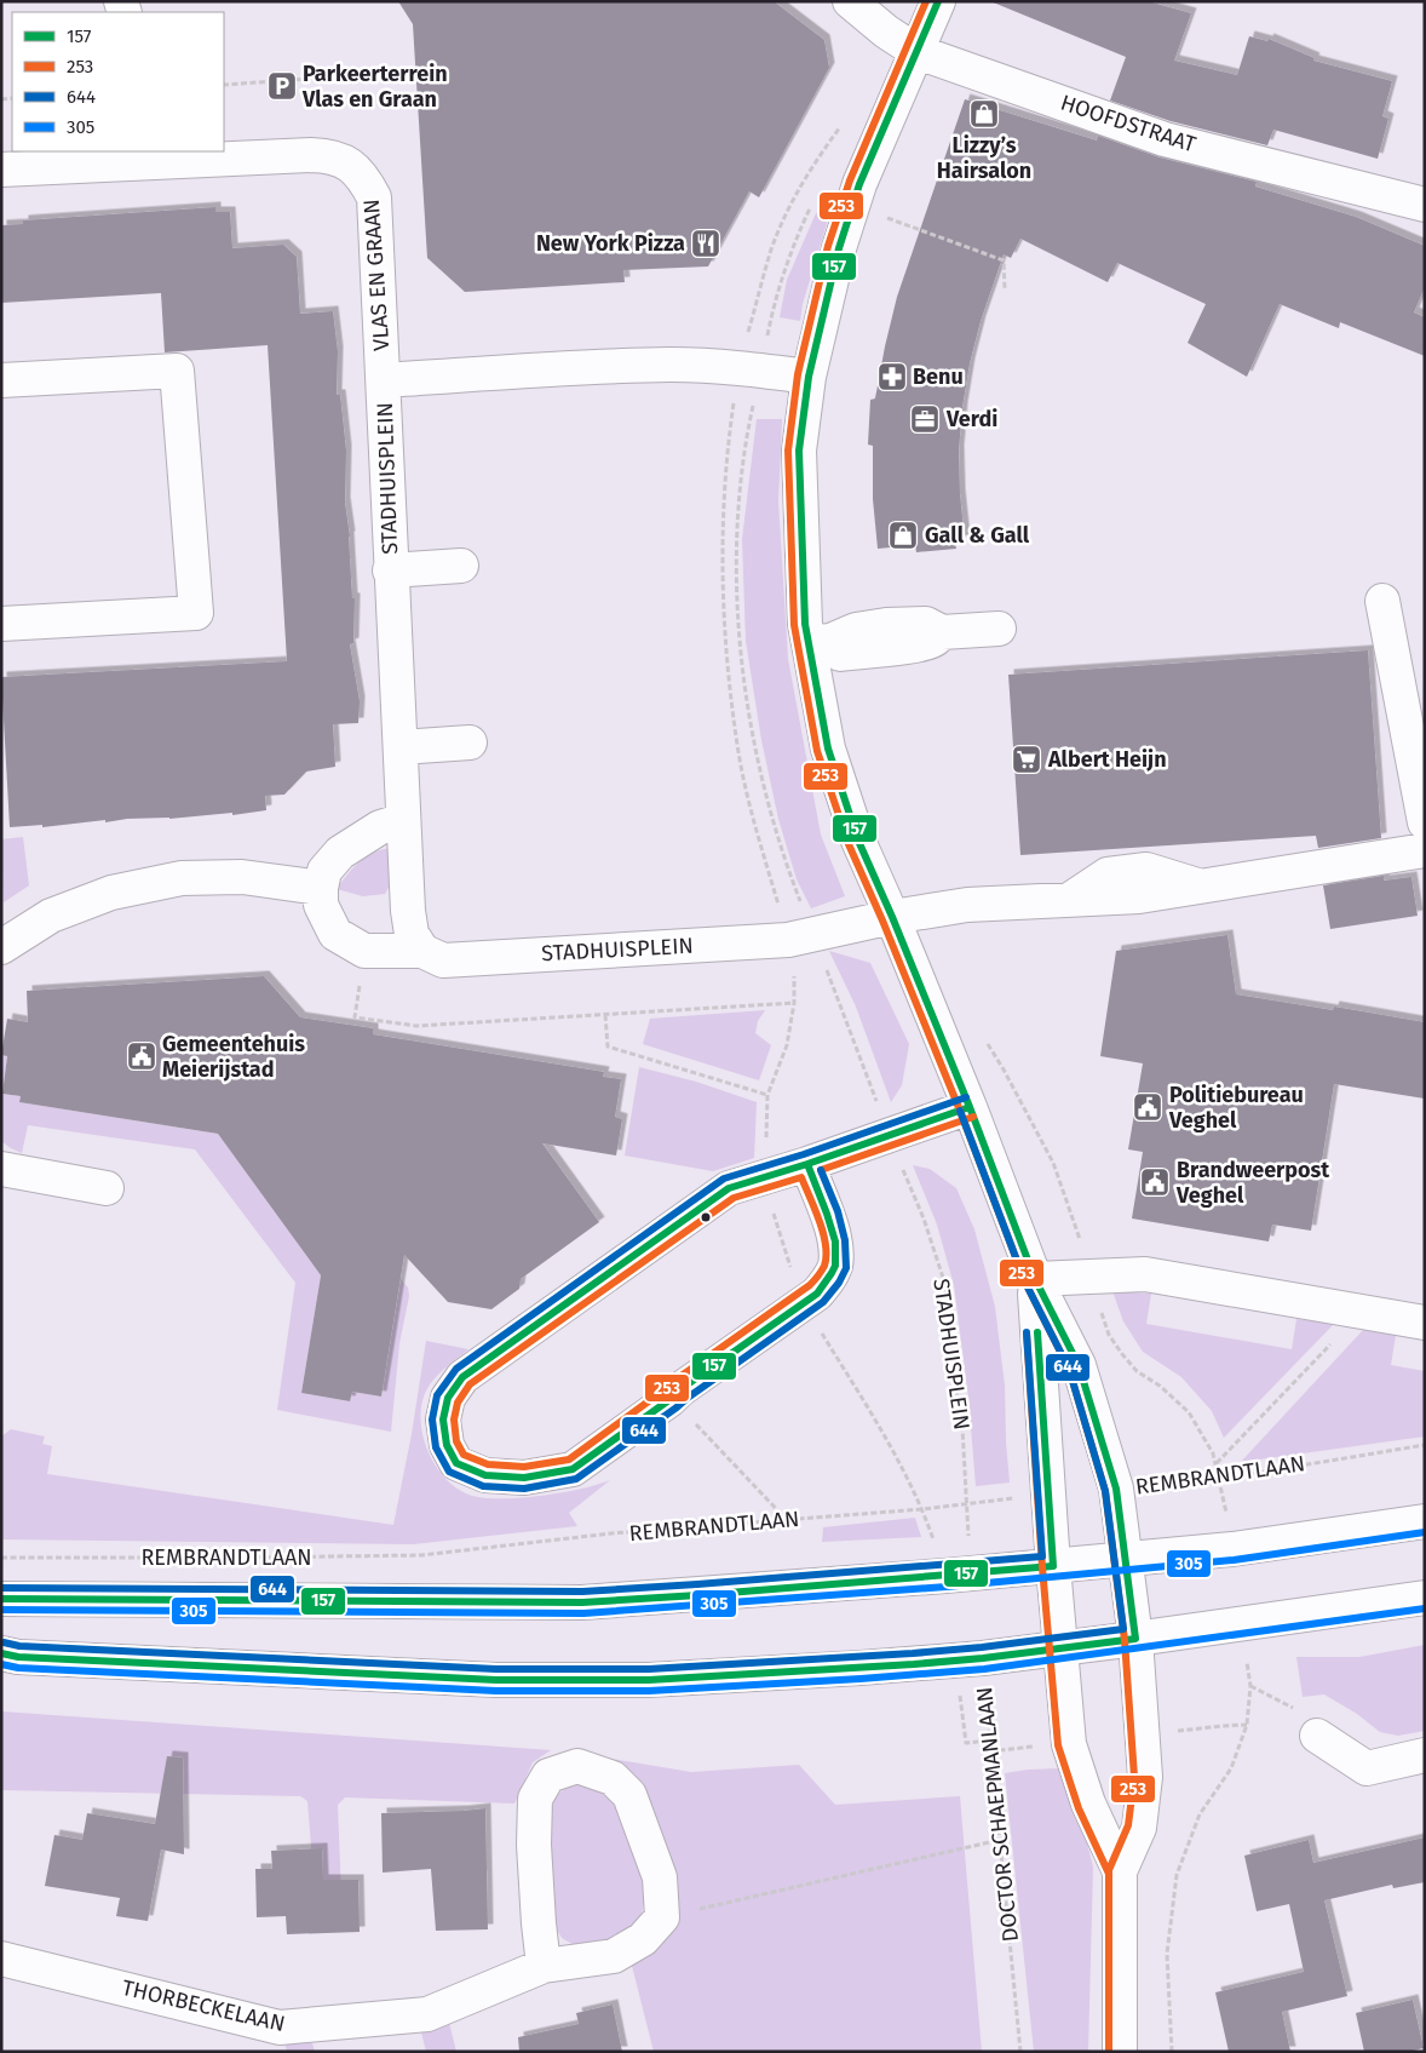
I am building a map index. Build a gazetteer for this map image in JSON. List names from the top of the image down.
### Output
{
  "streets": {
    "street": [
      "HOOFDSTRAAT",
      "VLAS EN GRAAN",
      "STADHUISPLEIN",
      "REMBRANDTLAAN",
      "THORBECKELAAN"
    ],
    "path": ["DOCTOR SCHAEPMANLAAN"]
  },
  "crossings": [
    ["VLAS EN GRAAN", "STADHUISPLEIN"],
    ["STADHUISPLEIN", "REMBRANDTLAAN"]
  ],
  "places": {
    "parking": ["Parkeerterrein Vlas en Graan"],
    "shop": ["Lizzy’s Hairsalon", "Gall & Gall"],
    "restaurant": ["New York Pizza"],
    "pharmacy": ["Benu"],
    "office": ["Verdi"],
    "supermarket": ["Albert Heijn"],
    "public building": ["Gemeentehuis Meierijstad", "Politiebureau Veghel", "Brandweerpost Veghel"]
  },
  "lines": [
    "transit line 157",
    "transit line 253",
    "transit line 644",
    "transit line 305"
  ],
  "legend": [
    "157",
    "253",
    "644",
    "305"
  ]
}
